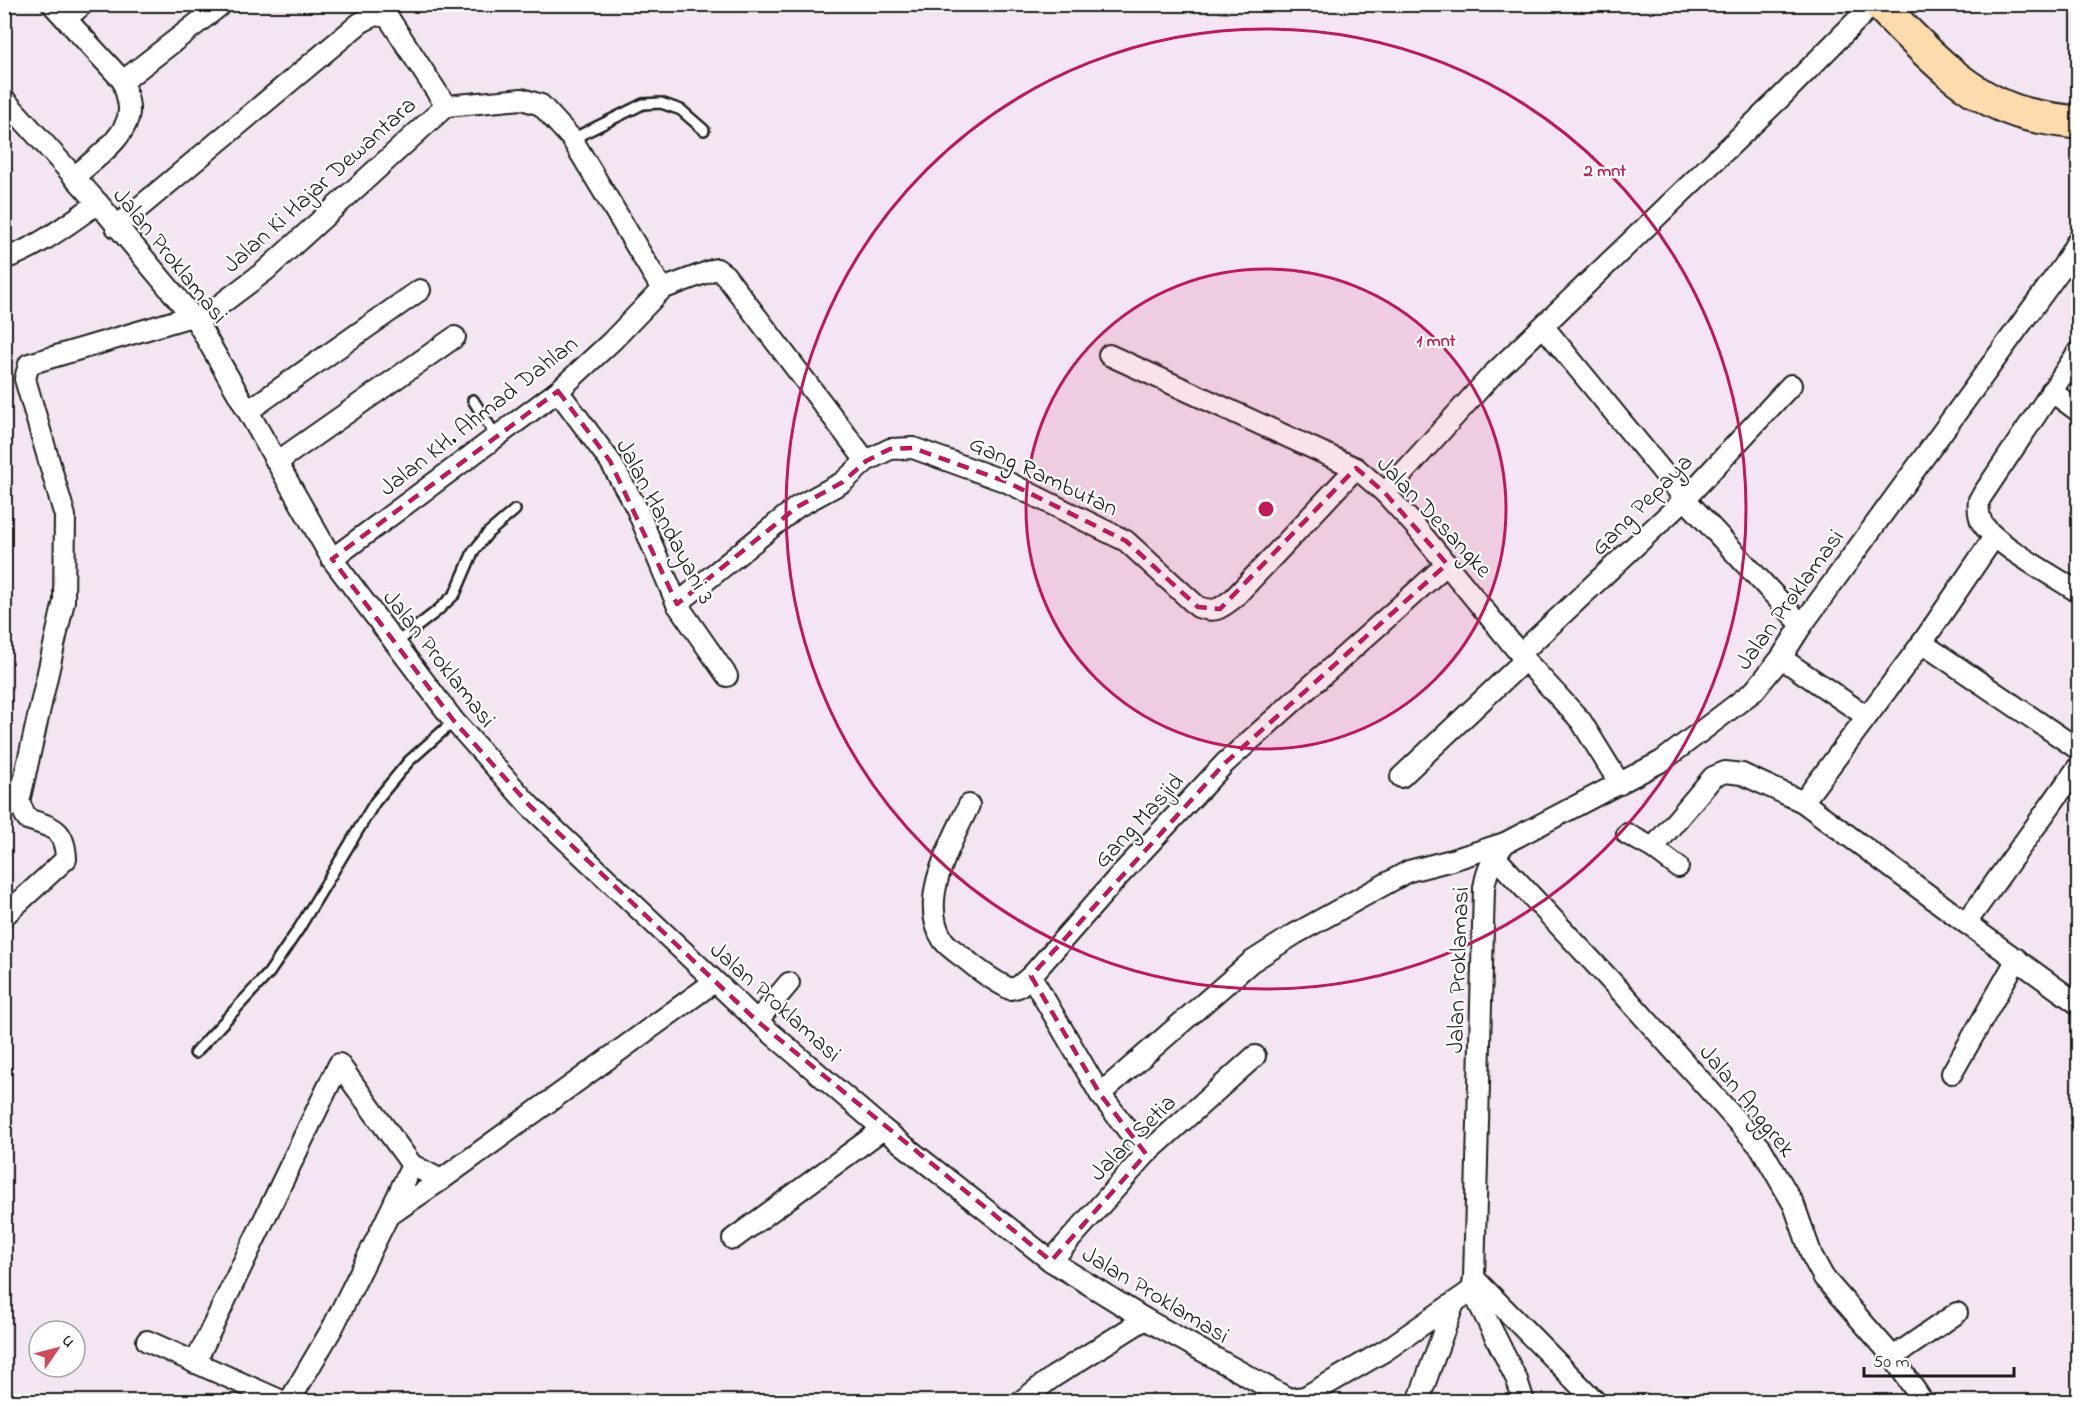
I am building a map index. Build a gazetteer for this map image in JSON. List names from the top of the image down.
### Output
{
  "streets": {
    "street": [
      "Jalan Ki Hajar Dewantara",
      "Jalan Proklamasi",
      "Jalan KH. Ahmad Dahlan",
      "Gang Rambutan",
      "Gang Pepaya",
      "Jalan Desangke",
      "Jalan Handayani 3",
      "Gang Masjid",
      "Jalan Anggrek",
      "Jalan Setia"
    ]
  },
  "crossings": [
    ["Jalan Ki Hajar Dewantara", "Jalan Proklamasi"],
    ["Jalan Proklamasi", "Jalan KH. Ahmad Dahlan"],
    ["Jalan Proklamasi", "Jalan Desangke"],
    ["Jalan Proklamasi", "Jalan Anggrek"],
    ["Jalan Proklamasi", "Jalan Setia"],
    ["Jalan KH. Ahmad Dahlan", "Jalan Handayani 3"],
    ["Gang Rambutan", "Jalan Desangke"],
    ["Gang Rambutan", "Jalan Handayani 3"],
    ["Gang Pepaya", "Jalan Desangke"],
    ["Jalan Desangke", "Gang Masjid"]
  ],
  "scale_bar": "50 m",
  "north": "top right",
  "rings": ["2 mnt", "1 mnt"]
}
